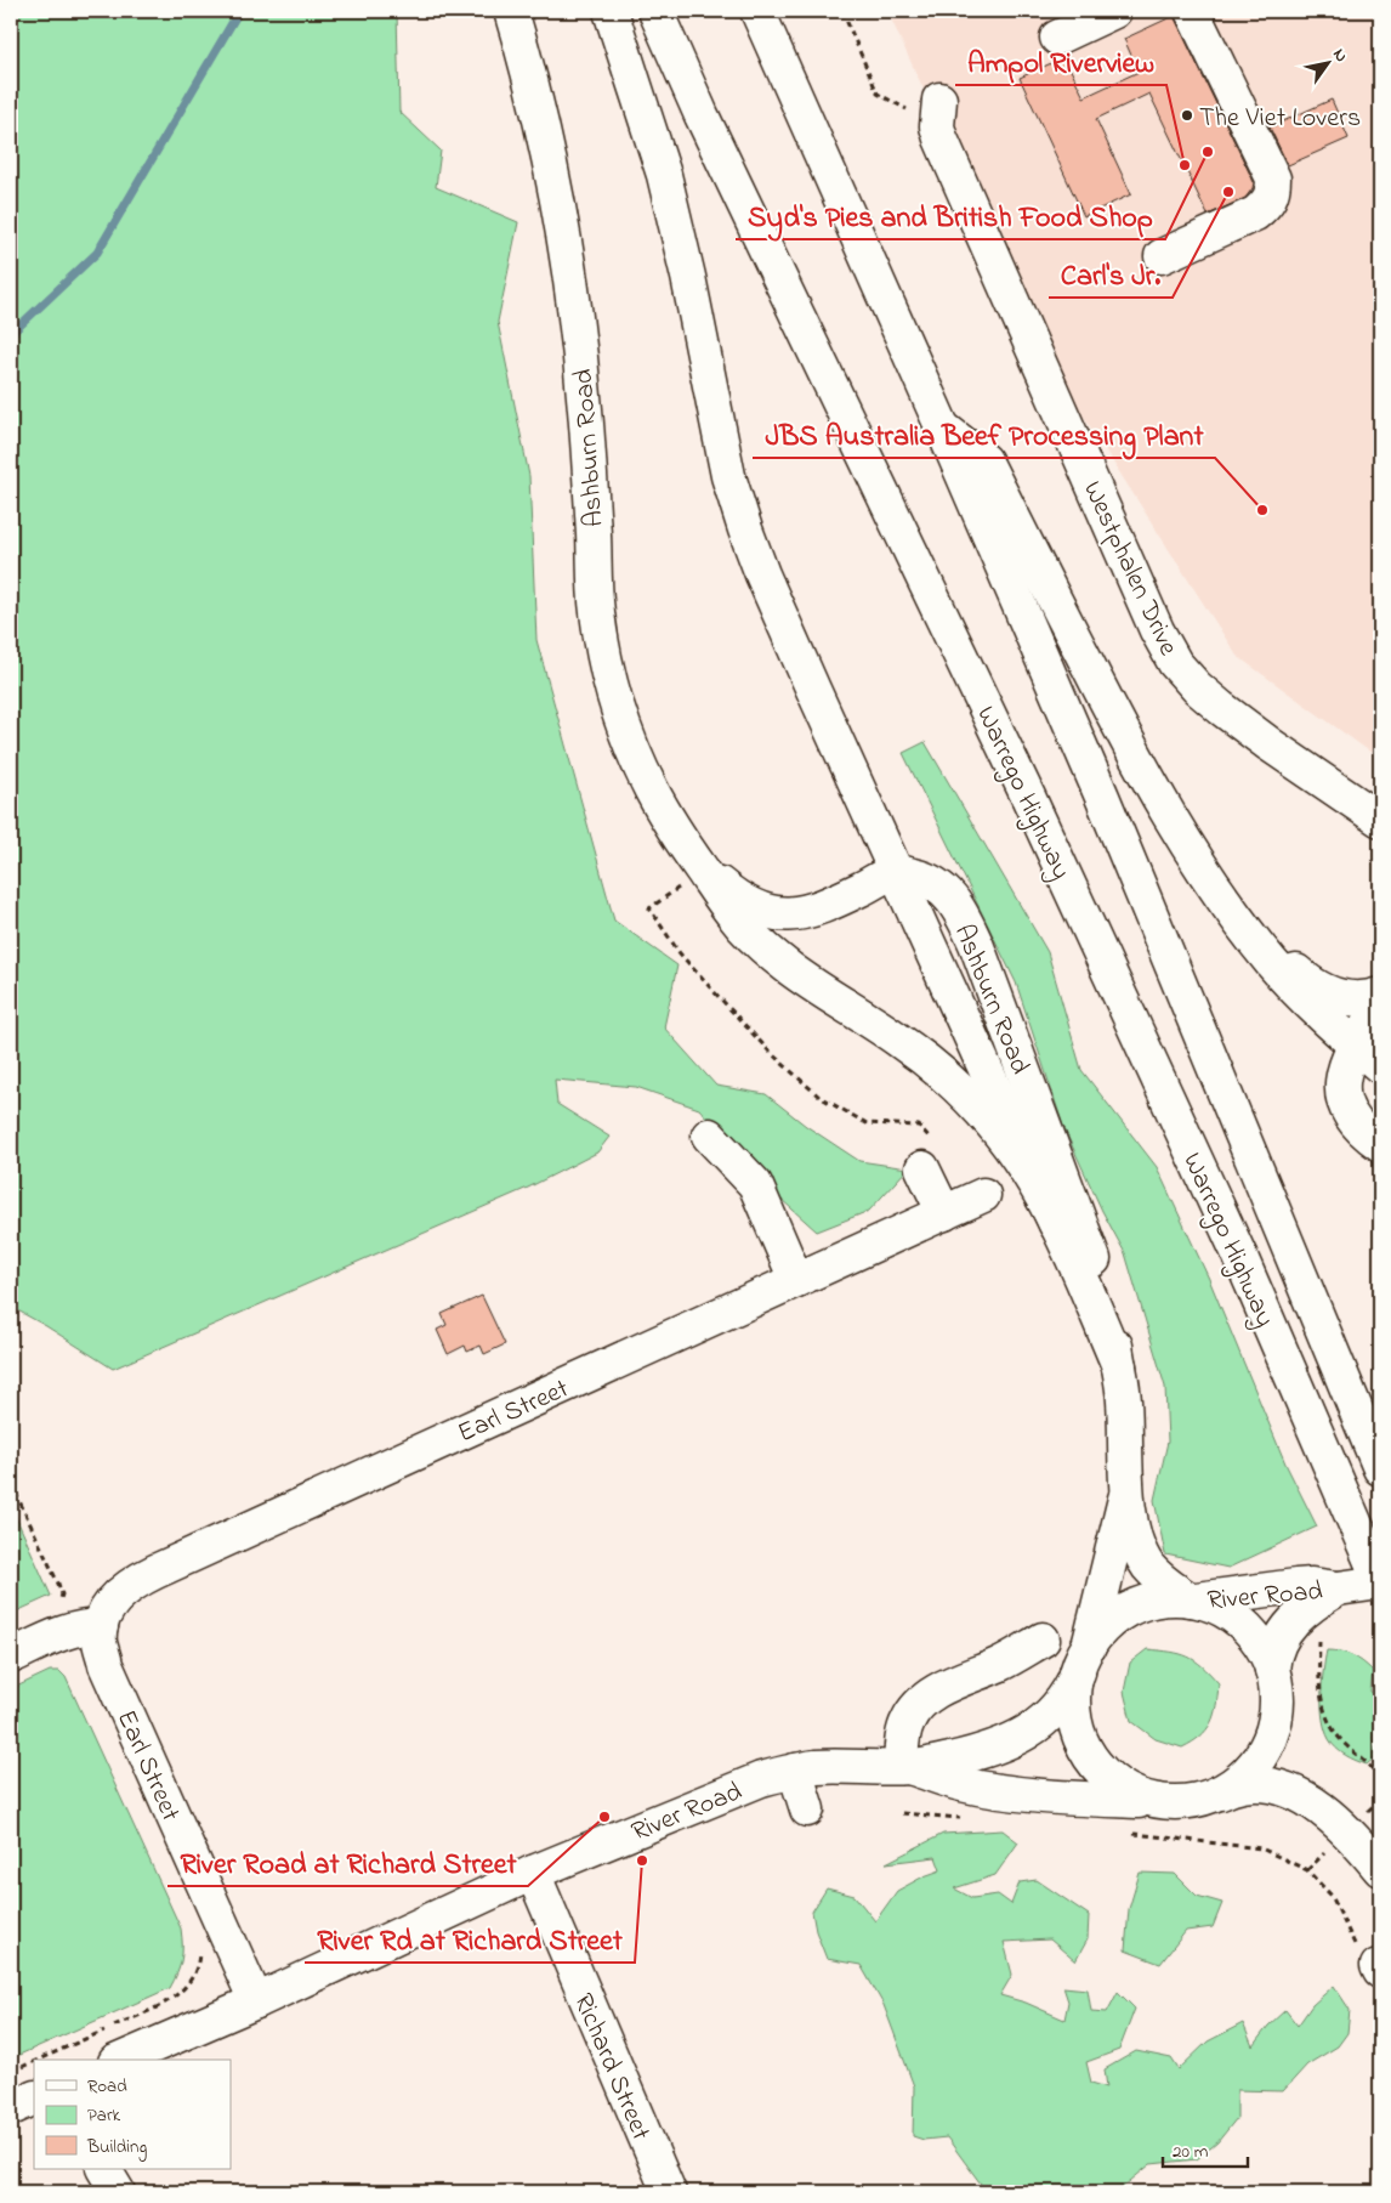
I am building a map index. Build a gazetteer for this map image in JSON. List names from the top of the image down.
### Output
{
  "streets": {
    "main road": [
      "Ashburn Road",
      "Westphalen Drive",
      "Warrego Highway",
      "Earl Street",
      "River Road",
      "Richard Street"
    ]
  },
  "crossings": [
    ["Ashburn Road", "River Road"],
    ["Warrego Highway", "River Road"],
    ["Earl Street", "River Road"],
    ["River Road", "Richard Street"]
  ],
  "places": [
    "The Viet Lovers",
    "Syd's Pies and British Food Shop",
    "Ampol Riverview",
    "Carl's Jr.",
    "JBS Australia Beef Processing Plant",
    "River Road at Richard Street",
    "River Rd at Richard Street"
  ],
  "legend": ["Road", "Park", "Building"],
  "scale_bar": "20 m",
  "north": "top right"
}
